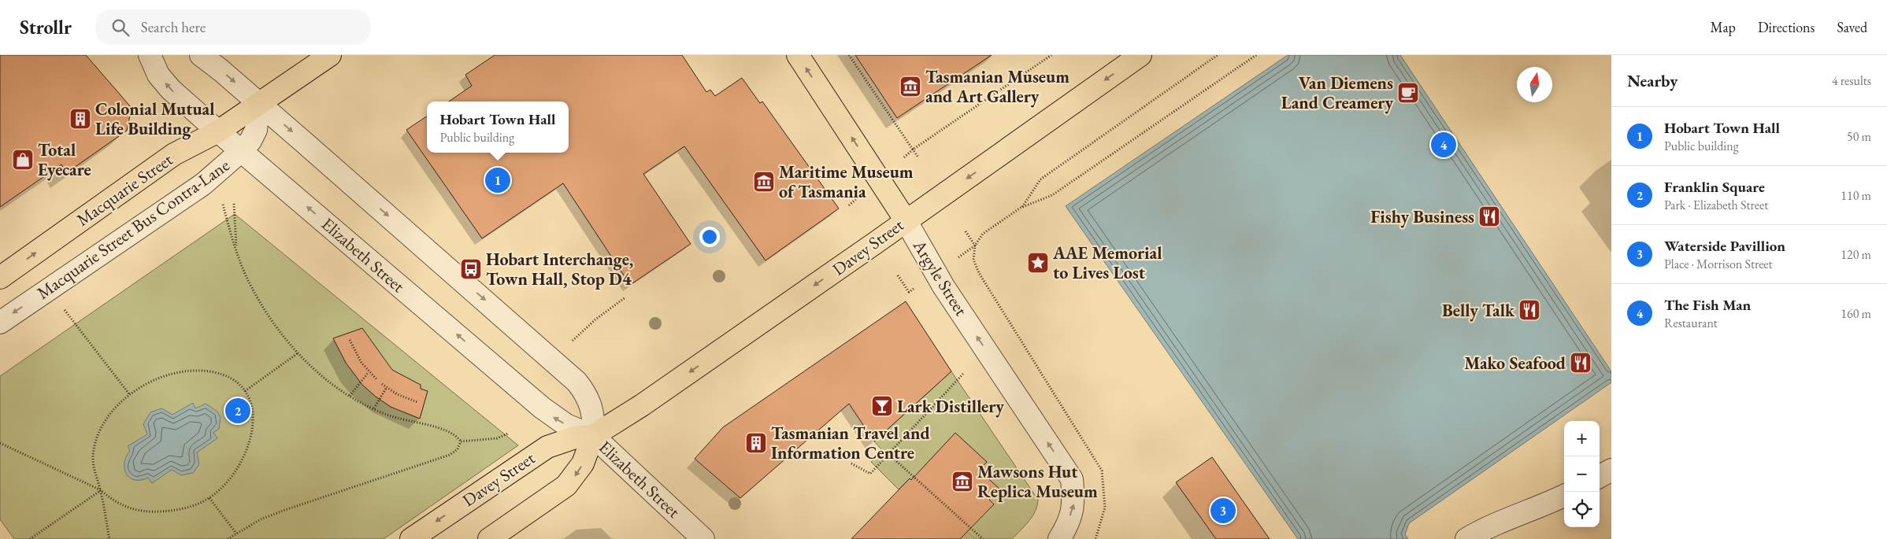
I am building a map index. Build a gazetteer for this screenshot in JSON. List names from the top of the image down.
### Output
{
  "streets": {
    "main road": ["Macquarie Street", "Davey Street", "Argyle Street"],
    "street": ["Macquarie Street Bus Contra-Lane", "Elizabeth Street"]
  },
  "crossings": [
    ["Macquarie Street", "Macquarie Street Bus Contra-Lane"],
    ["Macquarie Street", "Elizabeth Street"],
    ["Macquarie Street Bus Contra-Lane", "Elizabeth Street"],
    ["Davey Street", "Elizabeth Street"],
    ["Davey Street", "Argyle Street"]
  ],
  "one_way": [
    "Macquarie Street",
    "Macquarie Street Bus Contra-Lane",
    "Davey Street",
    "Argyle Street"
  ],
  "places": {
    "museum": ["Tasmanian Museum and Art Gallery", "Maritime Museum of Tasmania", "Mawsons Hut Replica Museum"],
    "cafe": ["Van Diemens Land Creamery"],
    "building": ["Colonial Mutual Life Building", "Tasmanian Travel and Information Centre"],
    "shop": ["Total Eyecare"],
    "restaurant": ["Fishy Business", "Belly Talk", "Mako Seafood"],
    "place": ["AAE Memorial to Lives Lost"],
    "bus stop": ["Hobart Interchange, Town Hall, Stop D4"],
    "bar": ["Lark Distillery"]
  },
  "north": "top",
  "page": {
    "header": "Strollr",
    "search": "Search here",
    "nav": ["Map", "Directions", "Saved"],
    "heading": ["Nearby", "4 results"],
    "popup": ["Hobart Town Hall", "Public building"],
    "list": [
      {
        "mark": "1",
        "name": "Hobart Town Hall",
        "note": "Public building",
        "value": "50 m"
      },
      {
        "mark": "2",
        "name": "Franklin Square",
        "note": "Park · Elizabeth Street",
        "value": "110 m"
      },
      {
        "mark": "3",
        "name": "Waterside Pavillion",
        "note": "Place · Morrison Street",
        "value": "120 m"
      },
      {
        "mark": "4",
        "name": "The Fish Man",
        "note": "Restaurant",
        "value": "160 m"
      }
    ],
    "pins": [
      "4",
      "1",
      "2",
      "3"
    ],
    "map_buttons": ["+", "−"]
  }
}
